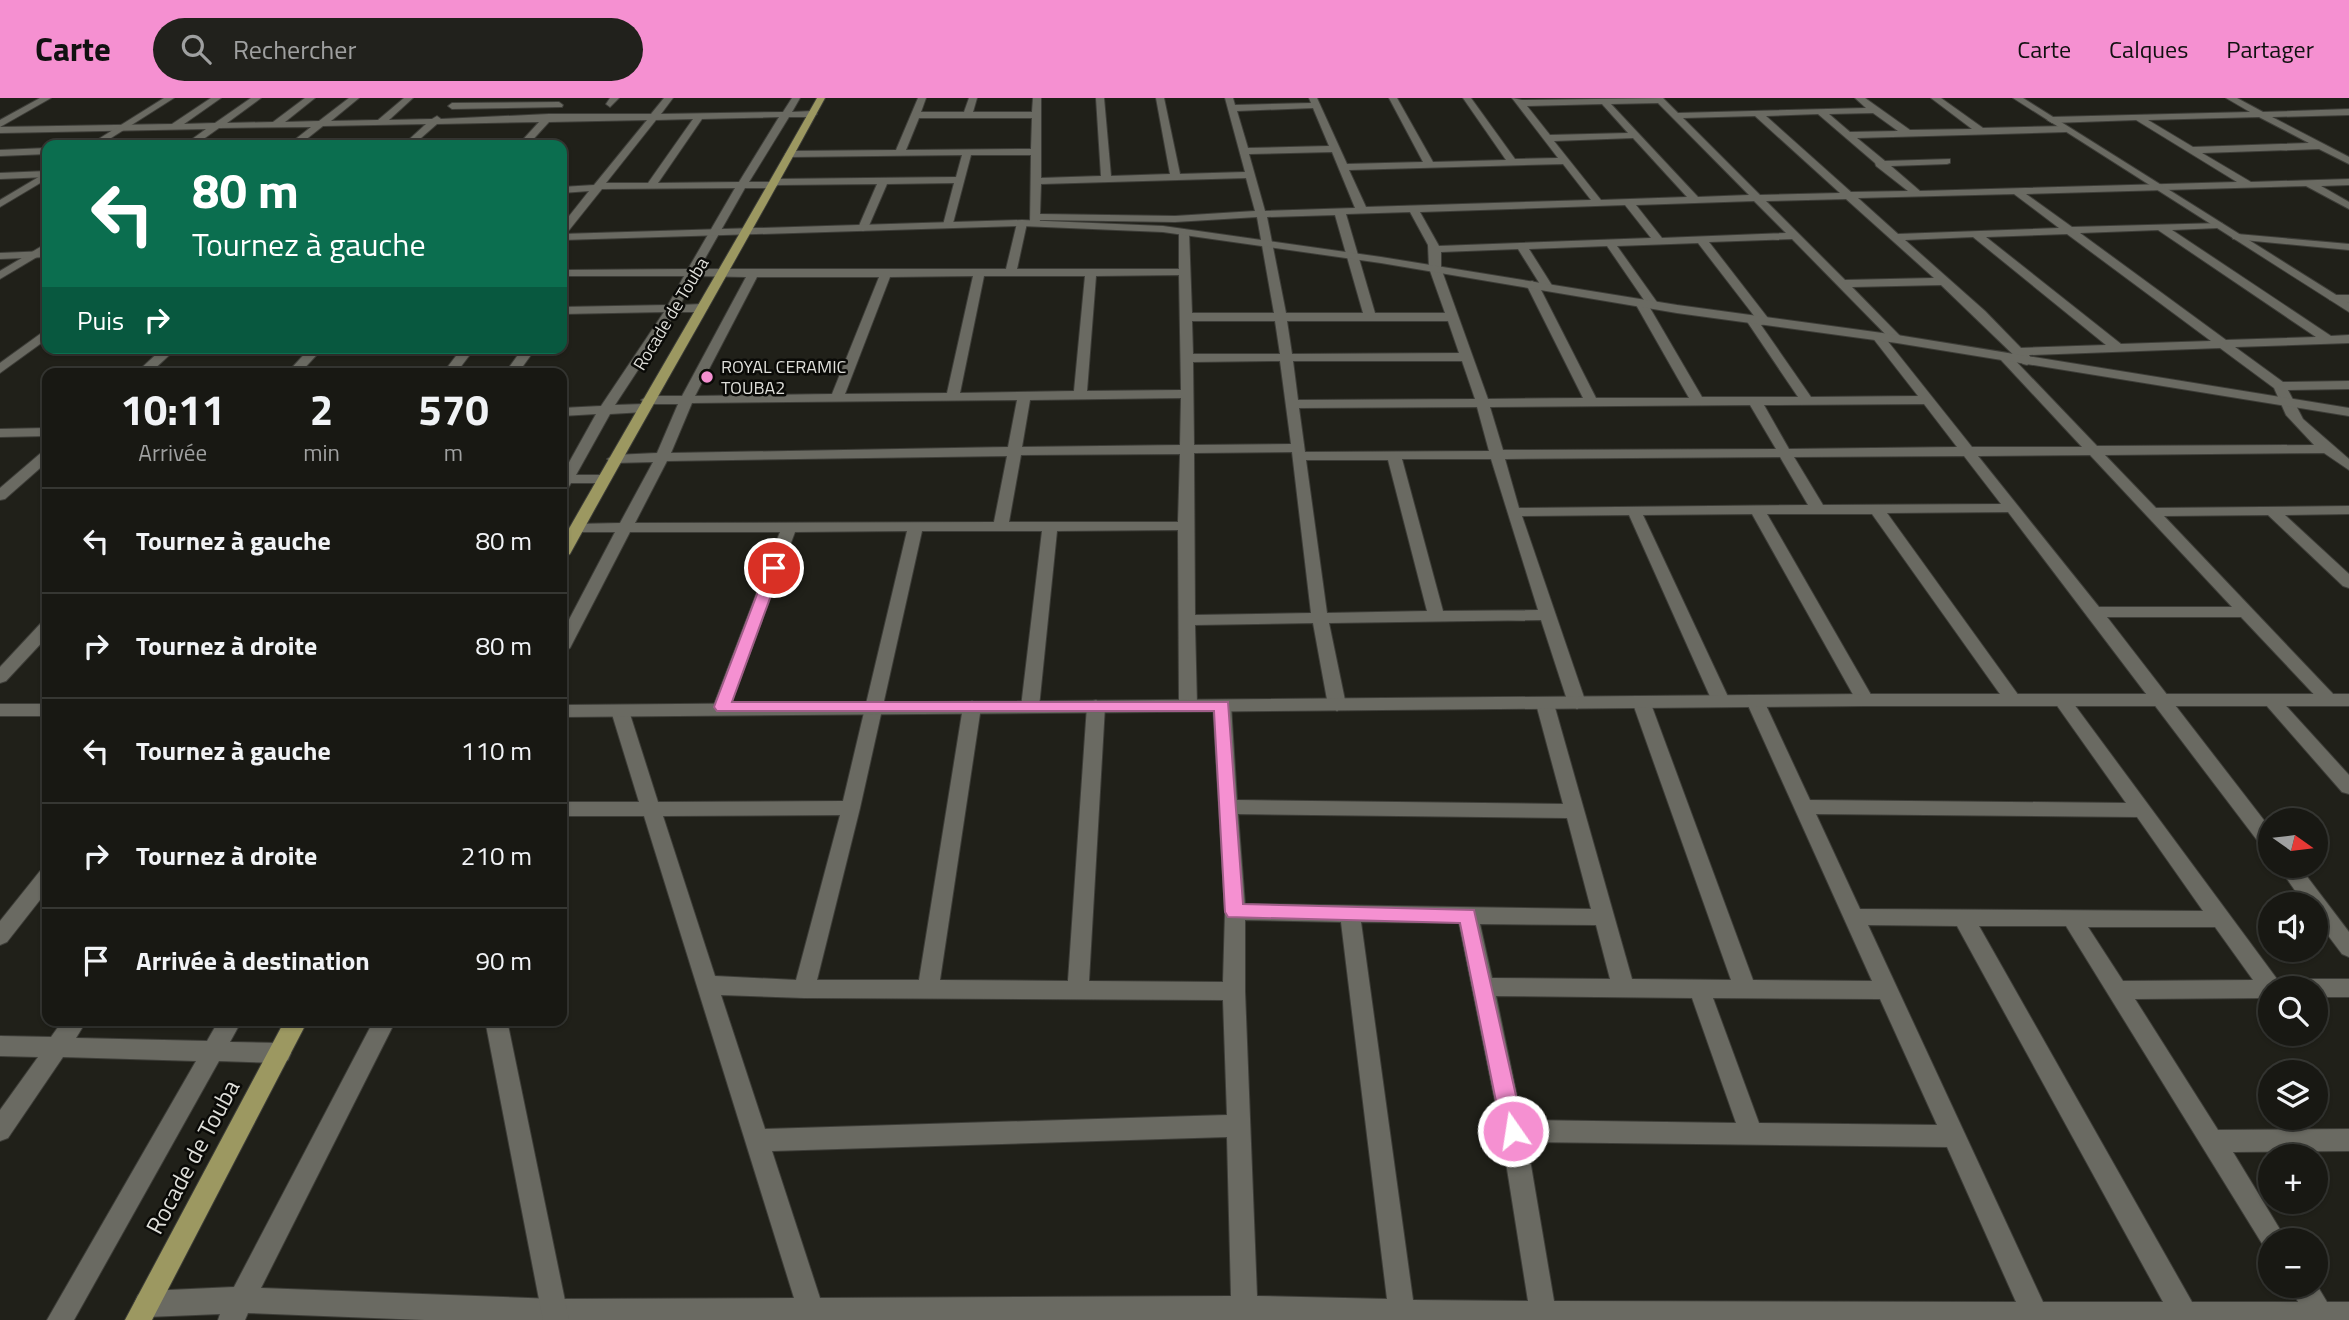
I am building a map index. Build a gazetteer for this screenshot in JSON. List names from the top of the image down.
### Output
{
  "streets": {
    "main road": ["Rocade de Touba"]
  },
  "places": ["ROYAL CERAMIC TOUBA2"],
  "north": "right",
  "page": {
    "header": "Carte",
    "search": "Rechercher",
    "nav": ["Carte", "Calques", "Partager"],
    "turn": ["80 m", "Tournez à gauche"],
    "then": "Puis",
    "eta": [
      "10:11",
      "Arrivée",
      "2",
      "min",
      "570",
      "m"
    ],
    "list": [
      {
        "name": "Tournez à gauche",
        "value": "80 m"
      },
      {
        "name": "Tournez à droite",
        "value": "80 m"
      },
      {
        "name": "Tournez à gauche",
        "value": "110 m"
      },
      {
        "name": "Tournez à droite",
        "value": "210 m"
      },
      {
        "name": "Arrivée à destination",
        "value": "90 m"
      }
    ],
    "map_buttons": ["+", "−"]
  }
}
